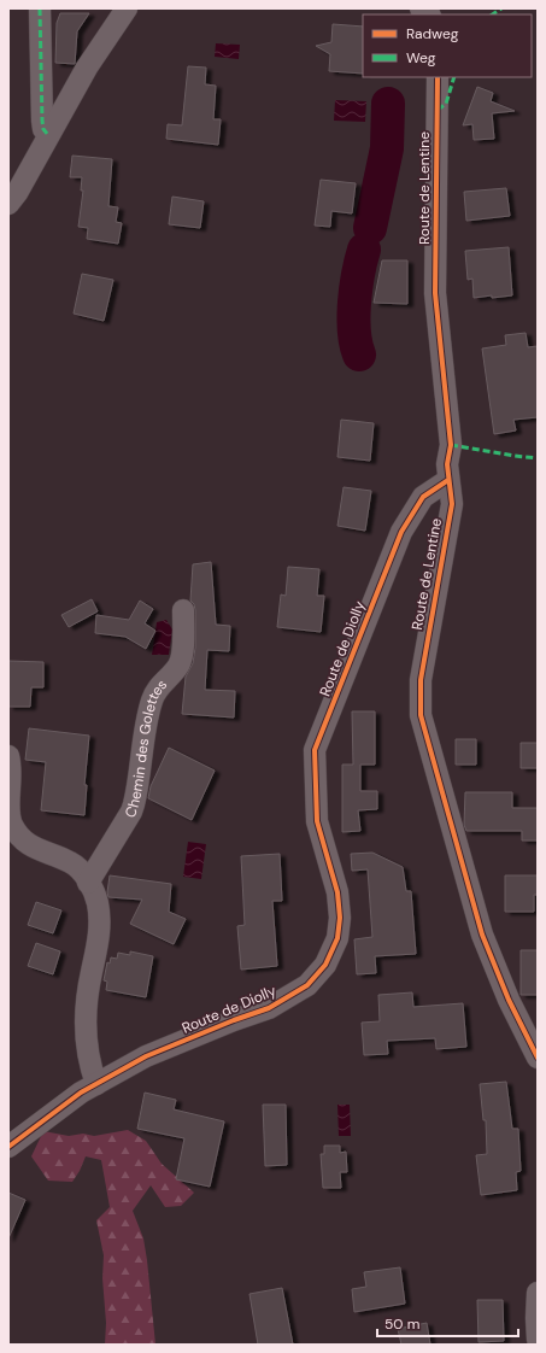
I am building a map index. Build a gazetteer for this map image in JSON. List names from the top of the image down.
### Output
{
  "streets": {
    "street": ["Route de Lentine", "Route de Diolly", "Chemin des Golettes"]
  },
  "crossings": [
    ["Route de Lentine", "Route de Diolly"]
  ],
  "legend": ["Radweg", "Weg"],
  "scale_bar": "50 m"
}
